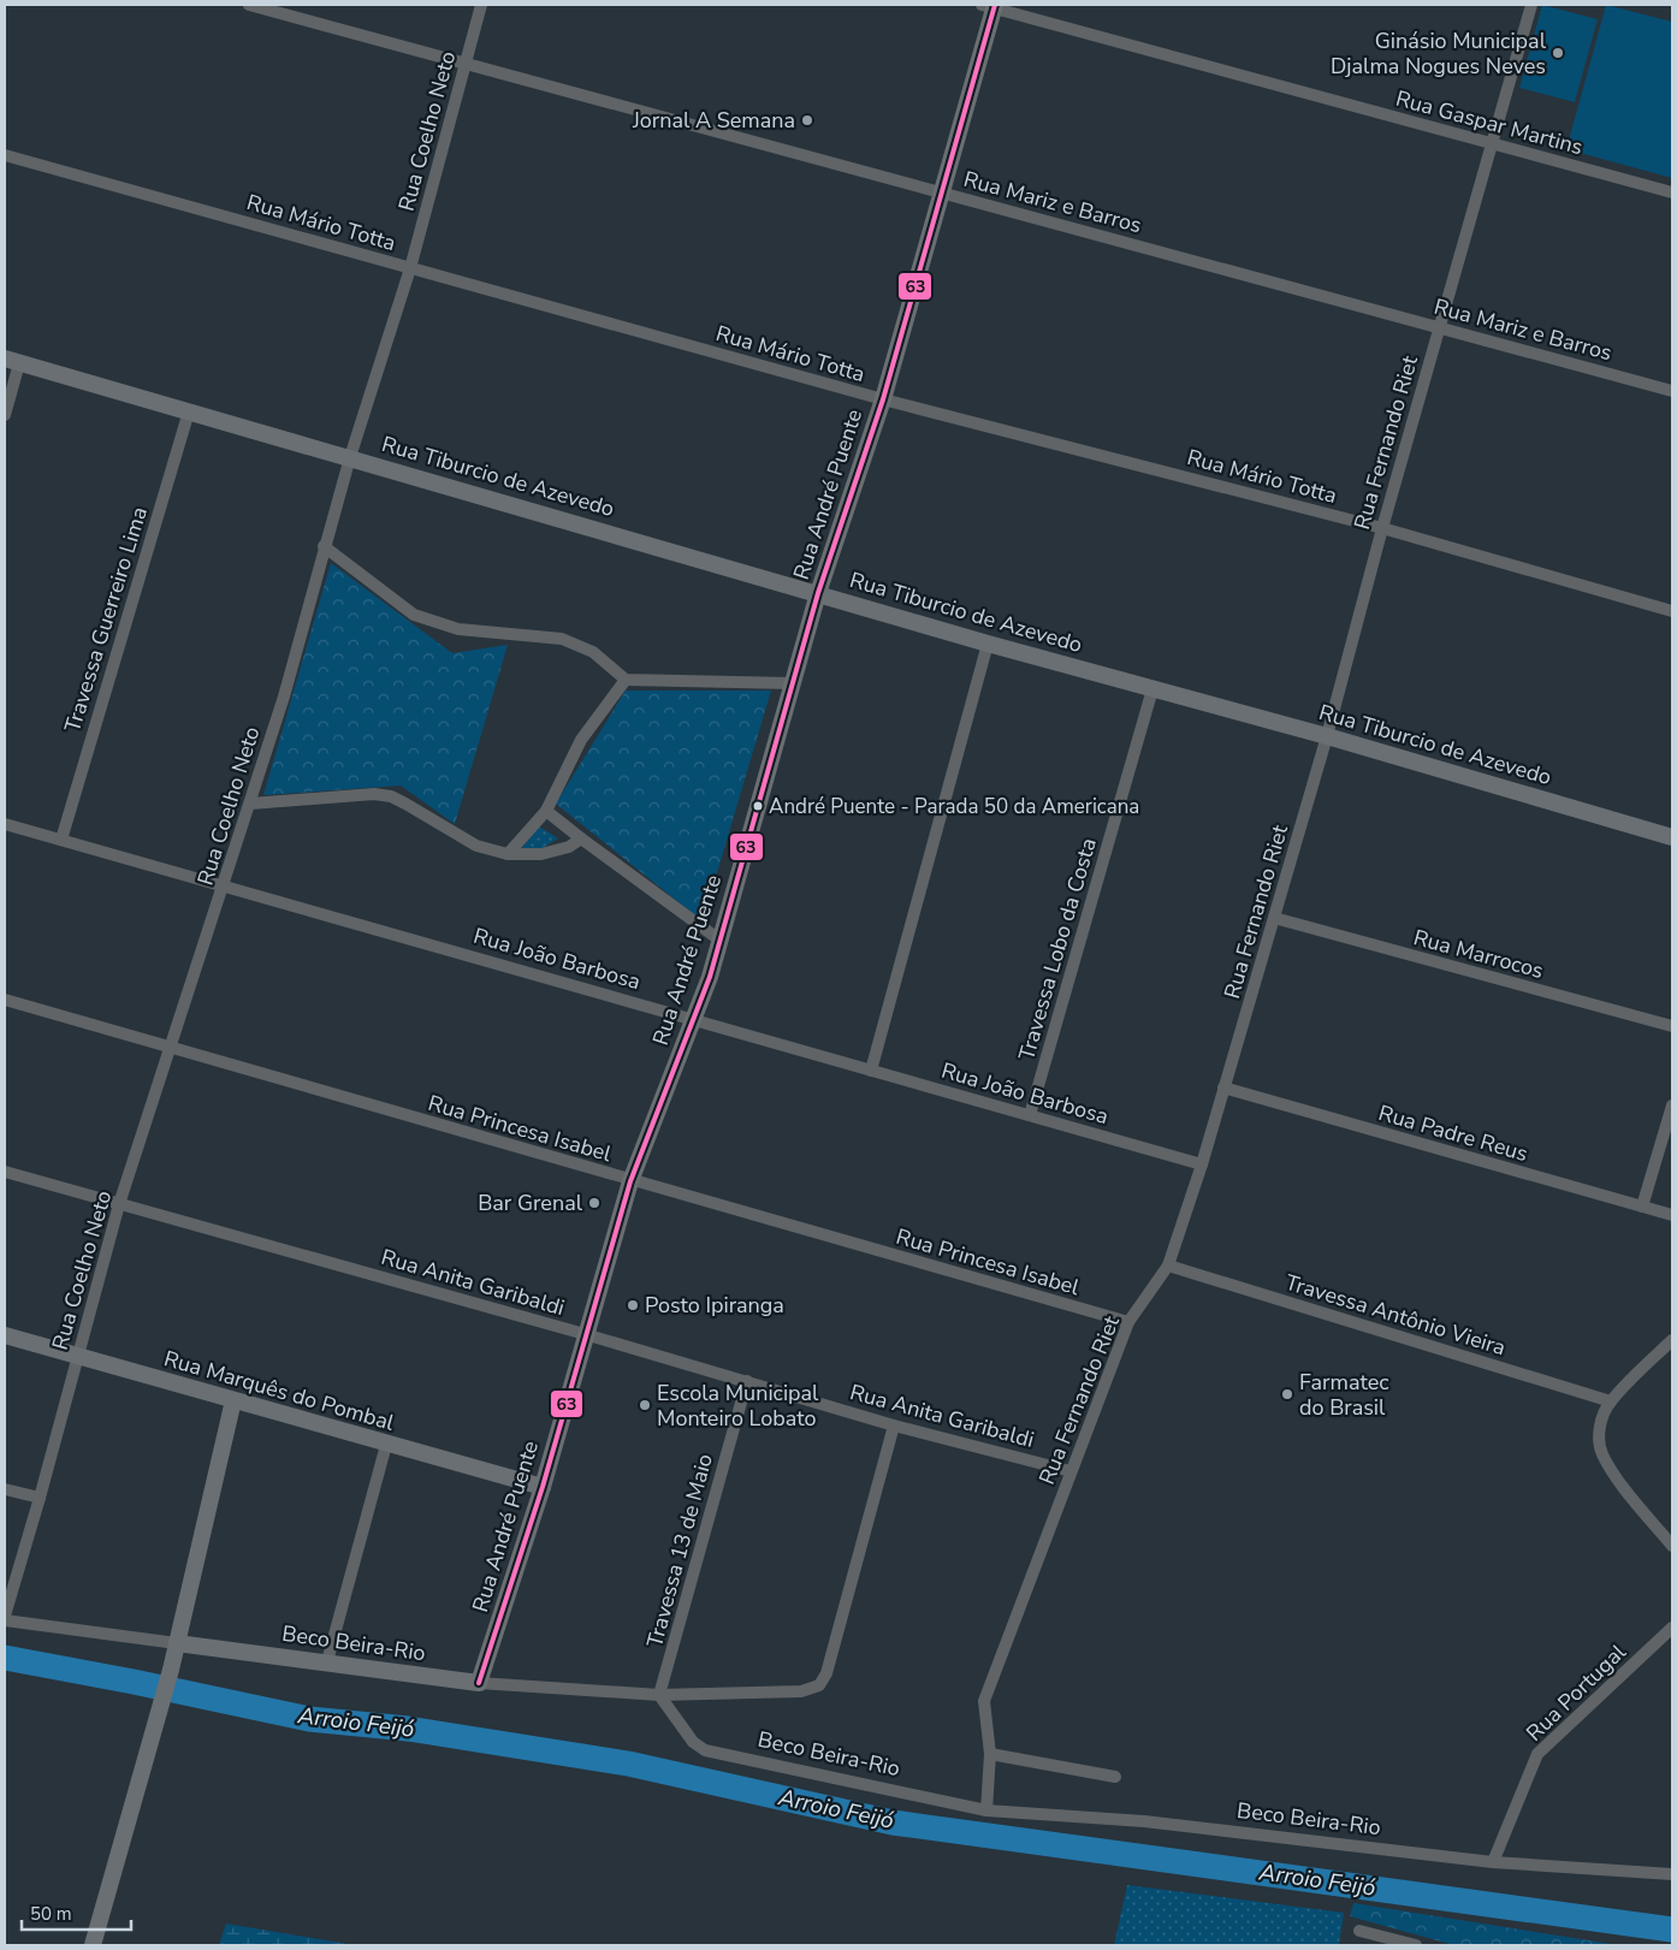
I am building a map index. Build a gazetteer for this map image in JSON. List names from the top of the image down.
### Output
{
  "streets": {
    "main road": [
      "Rua Tiburcio de Azevedo",
      "Rua André Puente",
      "Rua Marquês do Pombal",
      "Beco Beira-Rio"
    ],
    "street": [
      "Rua Gaspar Martins",
      "Rua Coelho Neto",
      "Rua Mariz e Barros",
      "Rua Mário Totta",
      "Rua Fernando Riet",
      "Travessa Guerreiro Lima",
      "Travessa Lobo da Costa",
      "Rua Marrocos",
      "Rua João Barbosa",
      "Rua Princesa Isabel",
      "Rua Padre Reus",
      "Rua Anita Garibaldi",
      "Travessa Antônio Vieira",
      "Travessa 13 de Maio",
      "Rua Portugal"
    ]
  },
  "crossings": [
    ["Rua Gaspar Martins", "Rua Fernando Riet"],
    ["Rua Gaspar Martins", "Rua André Puente"],
    ["Rua Coelho Neto", "Rua Mariz e Barros"],
    ["Rua Coelho Neto", "Rua Mário Totta"],
    ["Rua Coelho Neto", "Rua Tiburcio de Azevedo"],
    ["Rua Coelho Neto", "Rua João Barbosa"],
    ["Rua Coelho Neto", "Rua Princesa Isabel"],
    ["Rua Coelho Neto", "Rua Anita Garibaldi"],
    ["Rua Coelho Neto", "Rua Marquês do Pombal"],
    ["Rua Coelho Neto", "Beco Beira-Rio"],
    ["Rua Mariz e Barros", "Rua Fernando Riet"],
    ["Rua Mariz e Barros", "Rua André Puente"],
    ["Rua Mário Totta", "Rua Fernando Riet"],
    ["Rua Mário Totta", "Rua André Puente"],
    ["Rua Fernando Riet", "Rua Tiburcio de Azevedo"],
    ["Rua Fernando Riet", "Rua Marrocos"],
    ["Rua Fernando Riet", "Rua João Barbosa"],
    ["Rua Fernando Riet", "Rua Princesa Isabel"],
    ["Rua Fernando Riet", "Rua Padre Reus"],
    ["Rua Fernando Riet", "Rua Anita Garibaldi"],
    ["Rua Fernando Riet", "Travessa Antônio Vieira"],
    ["Rua Fernando Riet", "Beco Beira-Rio"],
    ["Rua Tiburcio de Azevedo", "Rua André Puente"],
    ["Rua Tiburcio de Azevedo", "Travessa Guerreiro Lima"],
    ["Rua Tiburcio de Azevedo", "Travessa Lobo da Costa"],
    ["Rua André Puente", "Rua João Barbosa"],
    ["Rua André Puente", "Rua Princesa Isabel"],
    ["Rua André Puente", "Rua Anita Garibaldi"],
    ["Rua André Puente", "Rua Marquês do Pombal"],
    ["Rua André Puente", "Beco Beira-Rio"],
    ["Travessa Guerreiro Lima", "Rua João Barbosa"],
    ["Travessa Lobo da Costa", "Rua João Barbosa"],
    ["Rua Anita Garibaldi", "Travessa 13 de Maio"],
    ["Travessa 13 de Maio", "Beco Beira-Rio"],
    ["Beco Beira-Rio", "Rua Portugal"]
  ],
  "water": ["Arroio Feijó"],
  "places": [
    "Ginásio Municipal Djalma Nogues Neves",
    "Jornal A Semana",
    "André Puente - Parada 50 da Americana",
    "Bar Grenal",
    "Posto Ipiranga",
    "Farmatec do Brasil",
    "Escola Municipal Monteiro Lobato"
  ],
  "lines": ["transit line 63"],
  "scale_bar": "50 m"
}
